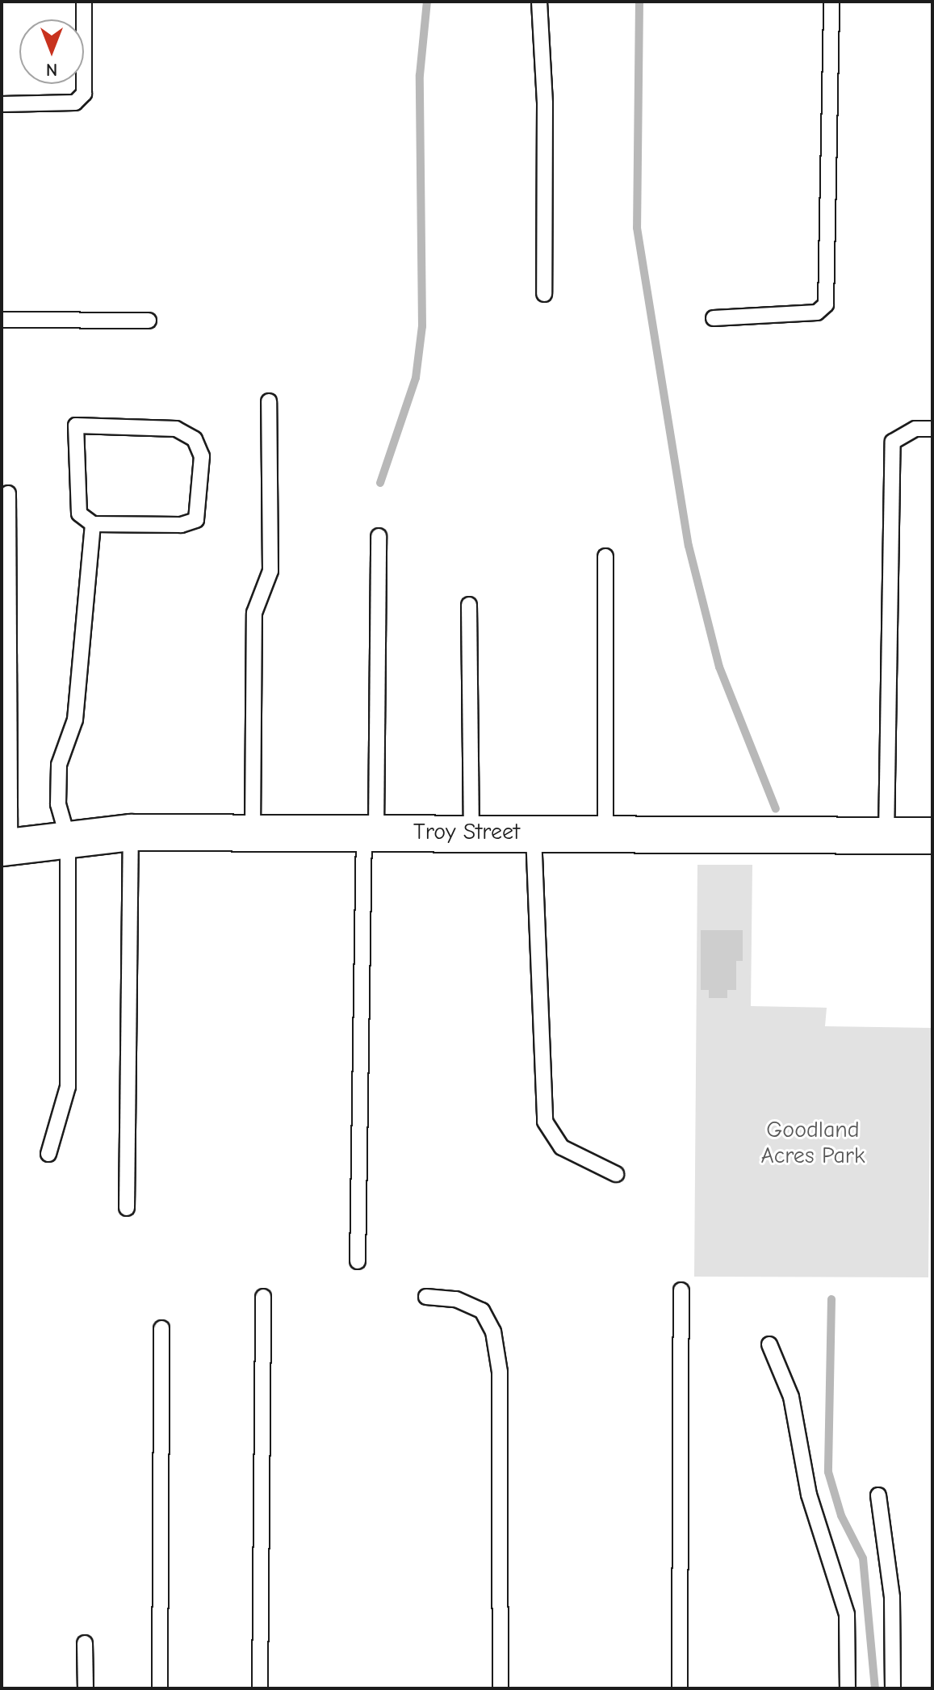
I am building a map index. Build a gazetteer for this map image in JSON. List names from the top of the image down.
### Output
{
  "streets": {
    "main road": ["Troy Street"]
  },
  "parks": ["Goodland Acres Park"],
  "north": "bottom"
}
